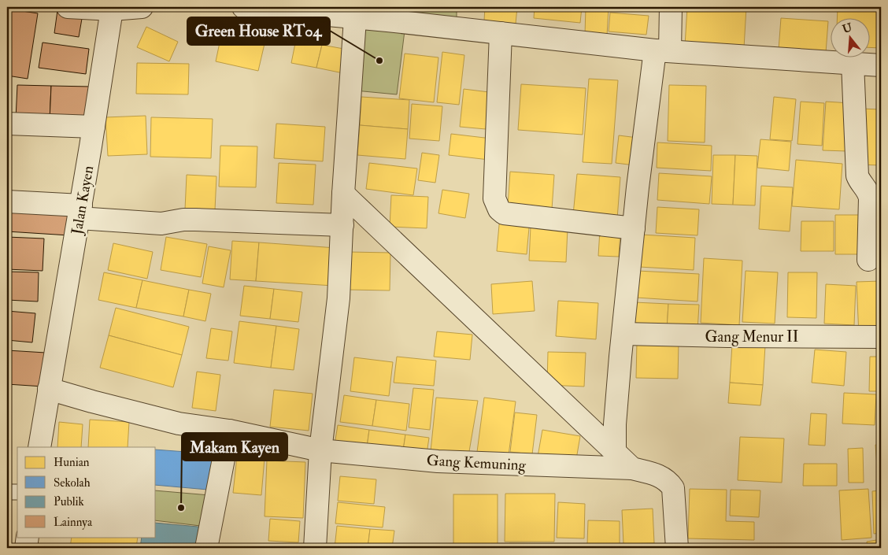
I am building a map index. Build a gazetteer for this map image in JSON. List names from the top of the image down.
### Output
{
  "streets": {
    "street": ["Jalan Kayen", "Gang Menur II", "Gang Kemuning"]
  },
  "crossings": [
    ["Jalan Kayen", "Gang Kemuning"]
  ],
  "places": ["Green House RT04", "Makam Kayen"],
  "legend": [
    "Hunian",
    "Sekolah",
    "Publik",
    "Lainnya"
  ],
  "north": "top"
}
